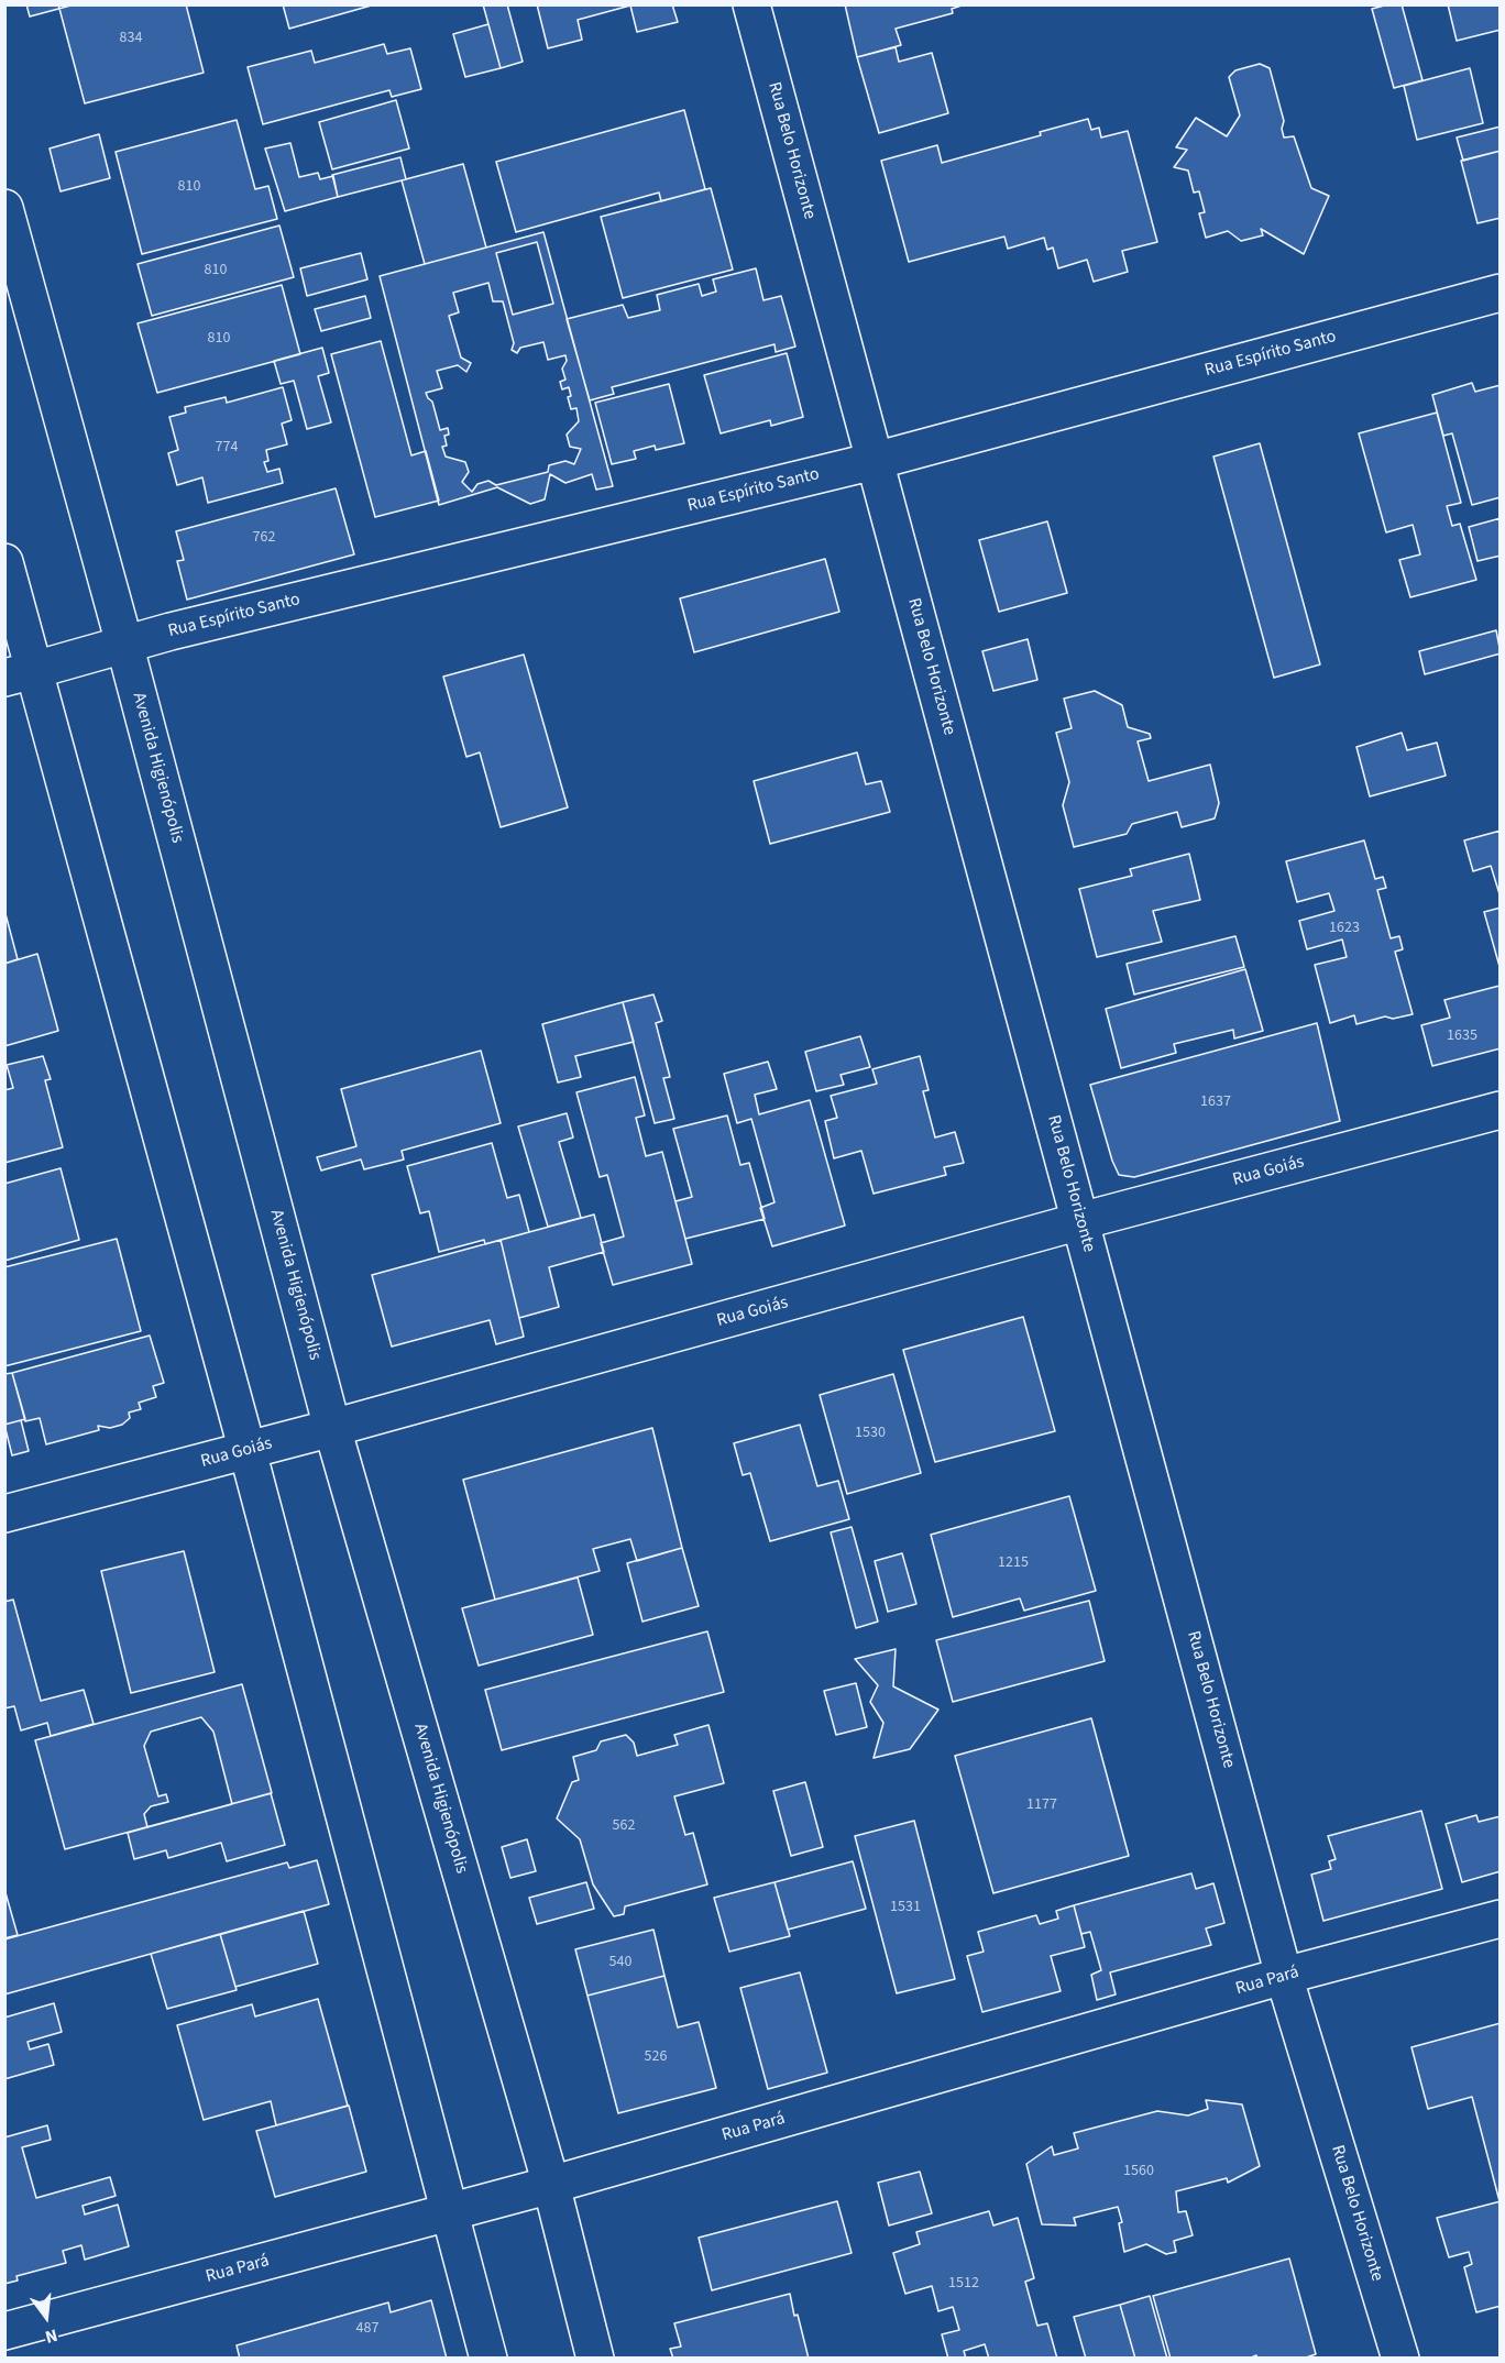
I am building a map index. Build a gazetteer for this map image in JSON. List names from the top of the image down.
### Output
{
  "streets": {
    "main road": [
      "Rua Belo Horizonte",
      "Rua Espírito Santo",
      "Avenida Higienópolis",
      "Rua Goiás",
      "Rua Pará"
    ]
  },
  "crossings": [
    ["Rua Belo Horizonte", "Rua Espírito Santo"],
    ["Rua Belo Horizonte", "Rua Goiás"],
    ["Rua Belo Horizonte", "Rua Pará"],
    ["Rua Espírito Santo", "Avenida Higienópolis"],
    ["Avenida Higienópolis", "Rua Goiás"],
    ["Avenida Higienópolis", "Rua Pará"]
  ],
  "house_numbers": [
    "834",
    "810",
    "810",
    "810",
    "774",
    "762",
    "1623",
    "1635",
    "1637",
    "1530",
    "1215",
    "1177",
    "562",
    "1531",
    "540",
    "526",
    "1560",
    "1512",
    "487"
  ],
  "north": "bottom"
}
